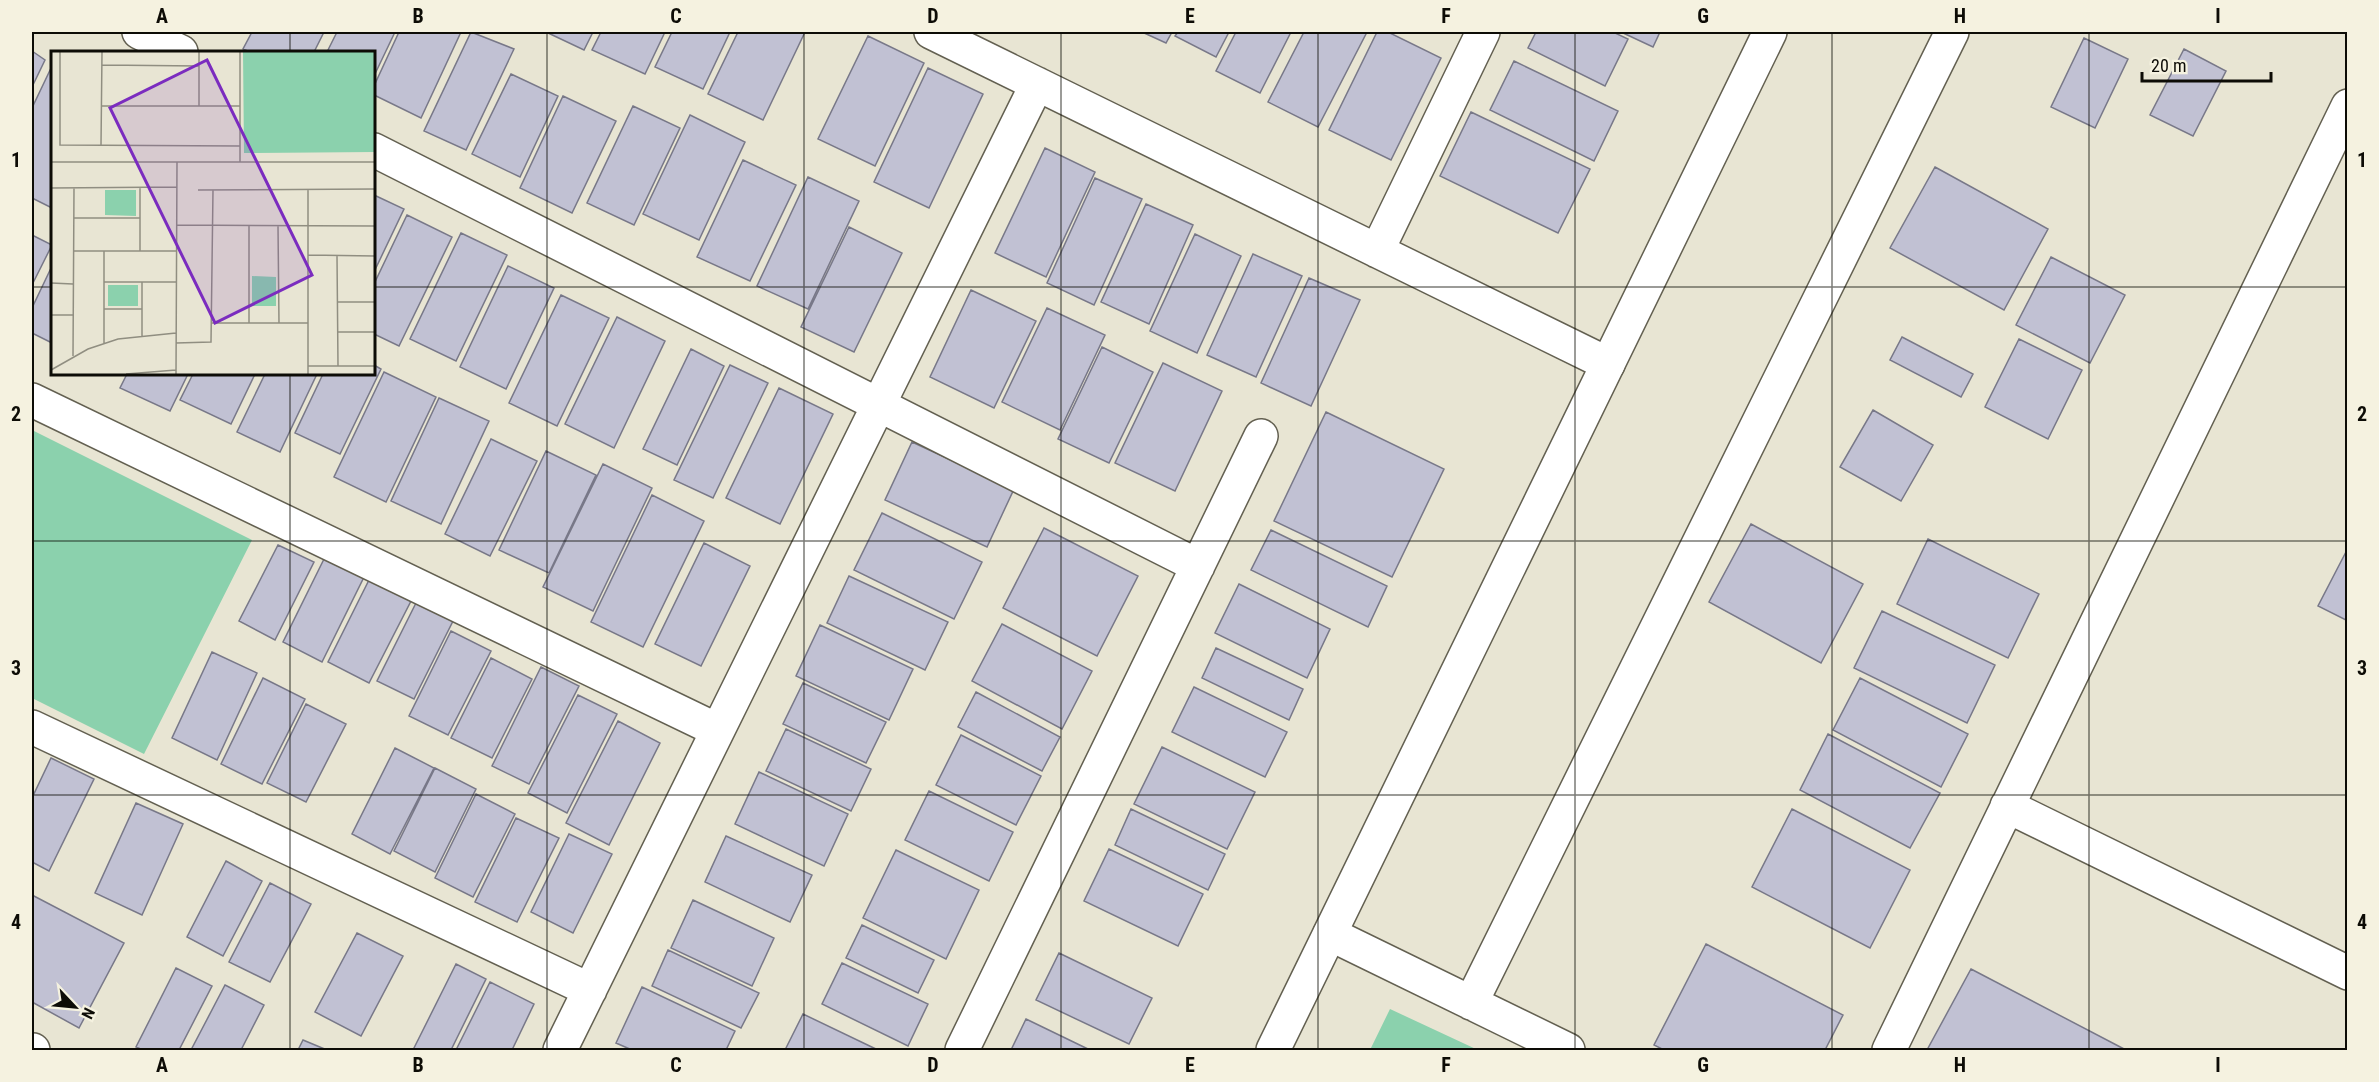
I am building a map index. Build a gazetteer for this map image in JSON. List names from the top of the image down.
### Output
{
  "scale_bar": "20 m",
  "north": "bottom right",
  "grid": {
    "columns": [
      "A",
      "B",
      "C",
      "D",
      "E",
      "F",
      "G",
      "H",
      "I"
    ],
    "rows": [
      "1",
      "2",
      "3",
      "4"
    ]
  }
}
